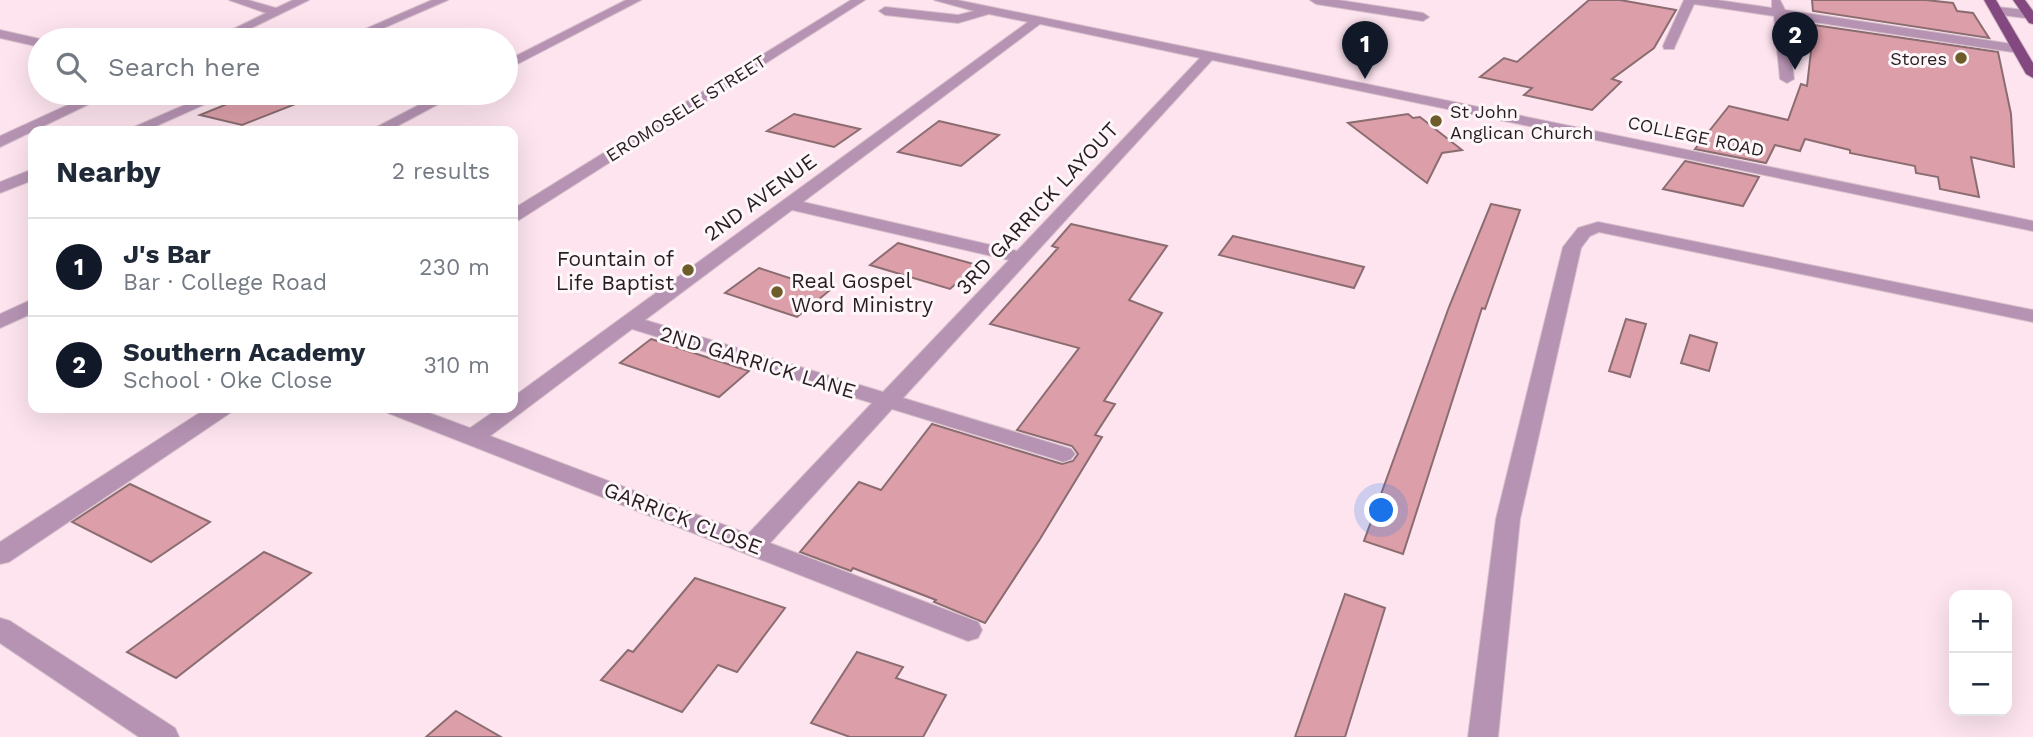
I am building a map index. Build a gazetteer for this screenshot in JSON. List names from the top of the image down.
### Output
{
  "streets": {
    "street": [
      "EROMOSELE STREET",
      "COLLEGE ROAD",
      "2ND AVENUE",
      "3RD GARRICK LAYOUT",
      "2ND GARRICK LANE",
      "GARRICK CLOSE"
    ]
  },
  "crossings": [
    ["COLLEGE ROAD", "2ND AVENUE"],
    ["COLLEGE ROAD", "3RD GARRICK LAYOUT"],
    ["2ND AVENUE", "2ND GARRICK LANE"],
    ["2ND AVENUE", "GARRICK CLOSE"],
    ["3RD GARRICK LAYOUT", "2ND GARRICK LANE"],
    ["3RD GARRICK LAYOUT", "GARRICK CLOSE"]
  ],
  "places": [
    "Stores",
    "St John Anglican Church",
    "Fountain of Life Baptist",
    "Real Gospel Word Ministry"
  ],
  "page": {
    "pins": ["2", "1"],
    "search": "Search here",
    "heading": ["Nearby", "2 results"],
    "list": [
      {
        "mark": "1",
        "name": "J's Bar",
        "note": "Bar · College Road",
        "value": "230 m"
      },
      {
        "mark": "2",
        "name": "Southern Academy",
        "note": "School · Oke Close",
        "value": "310 m"
      }
    ],
    "map_buttons": ["+", "−"]
  }
}
